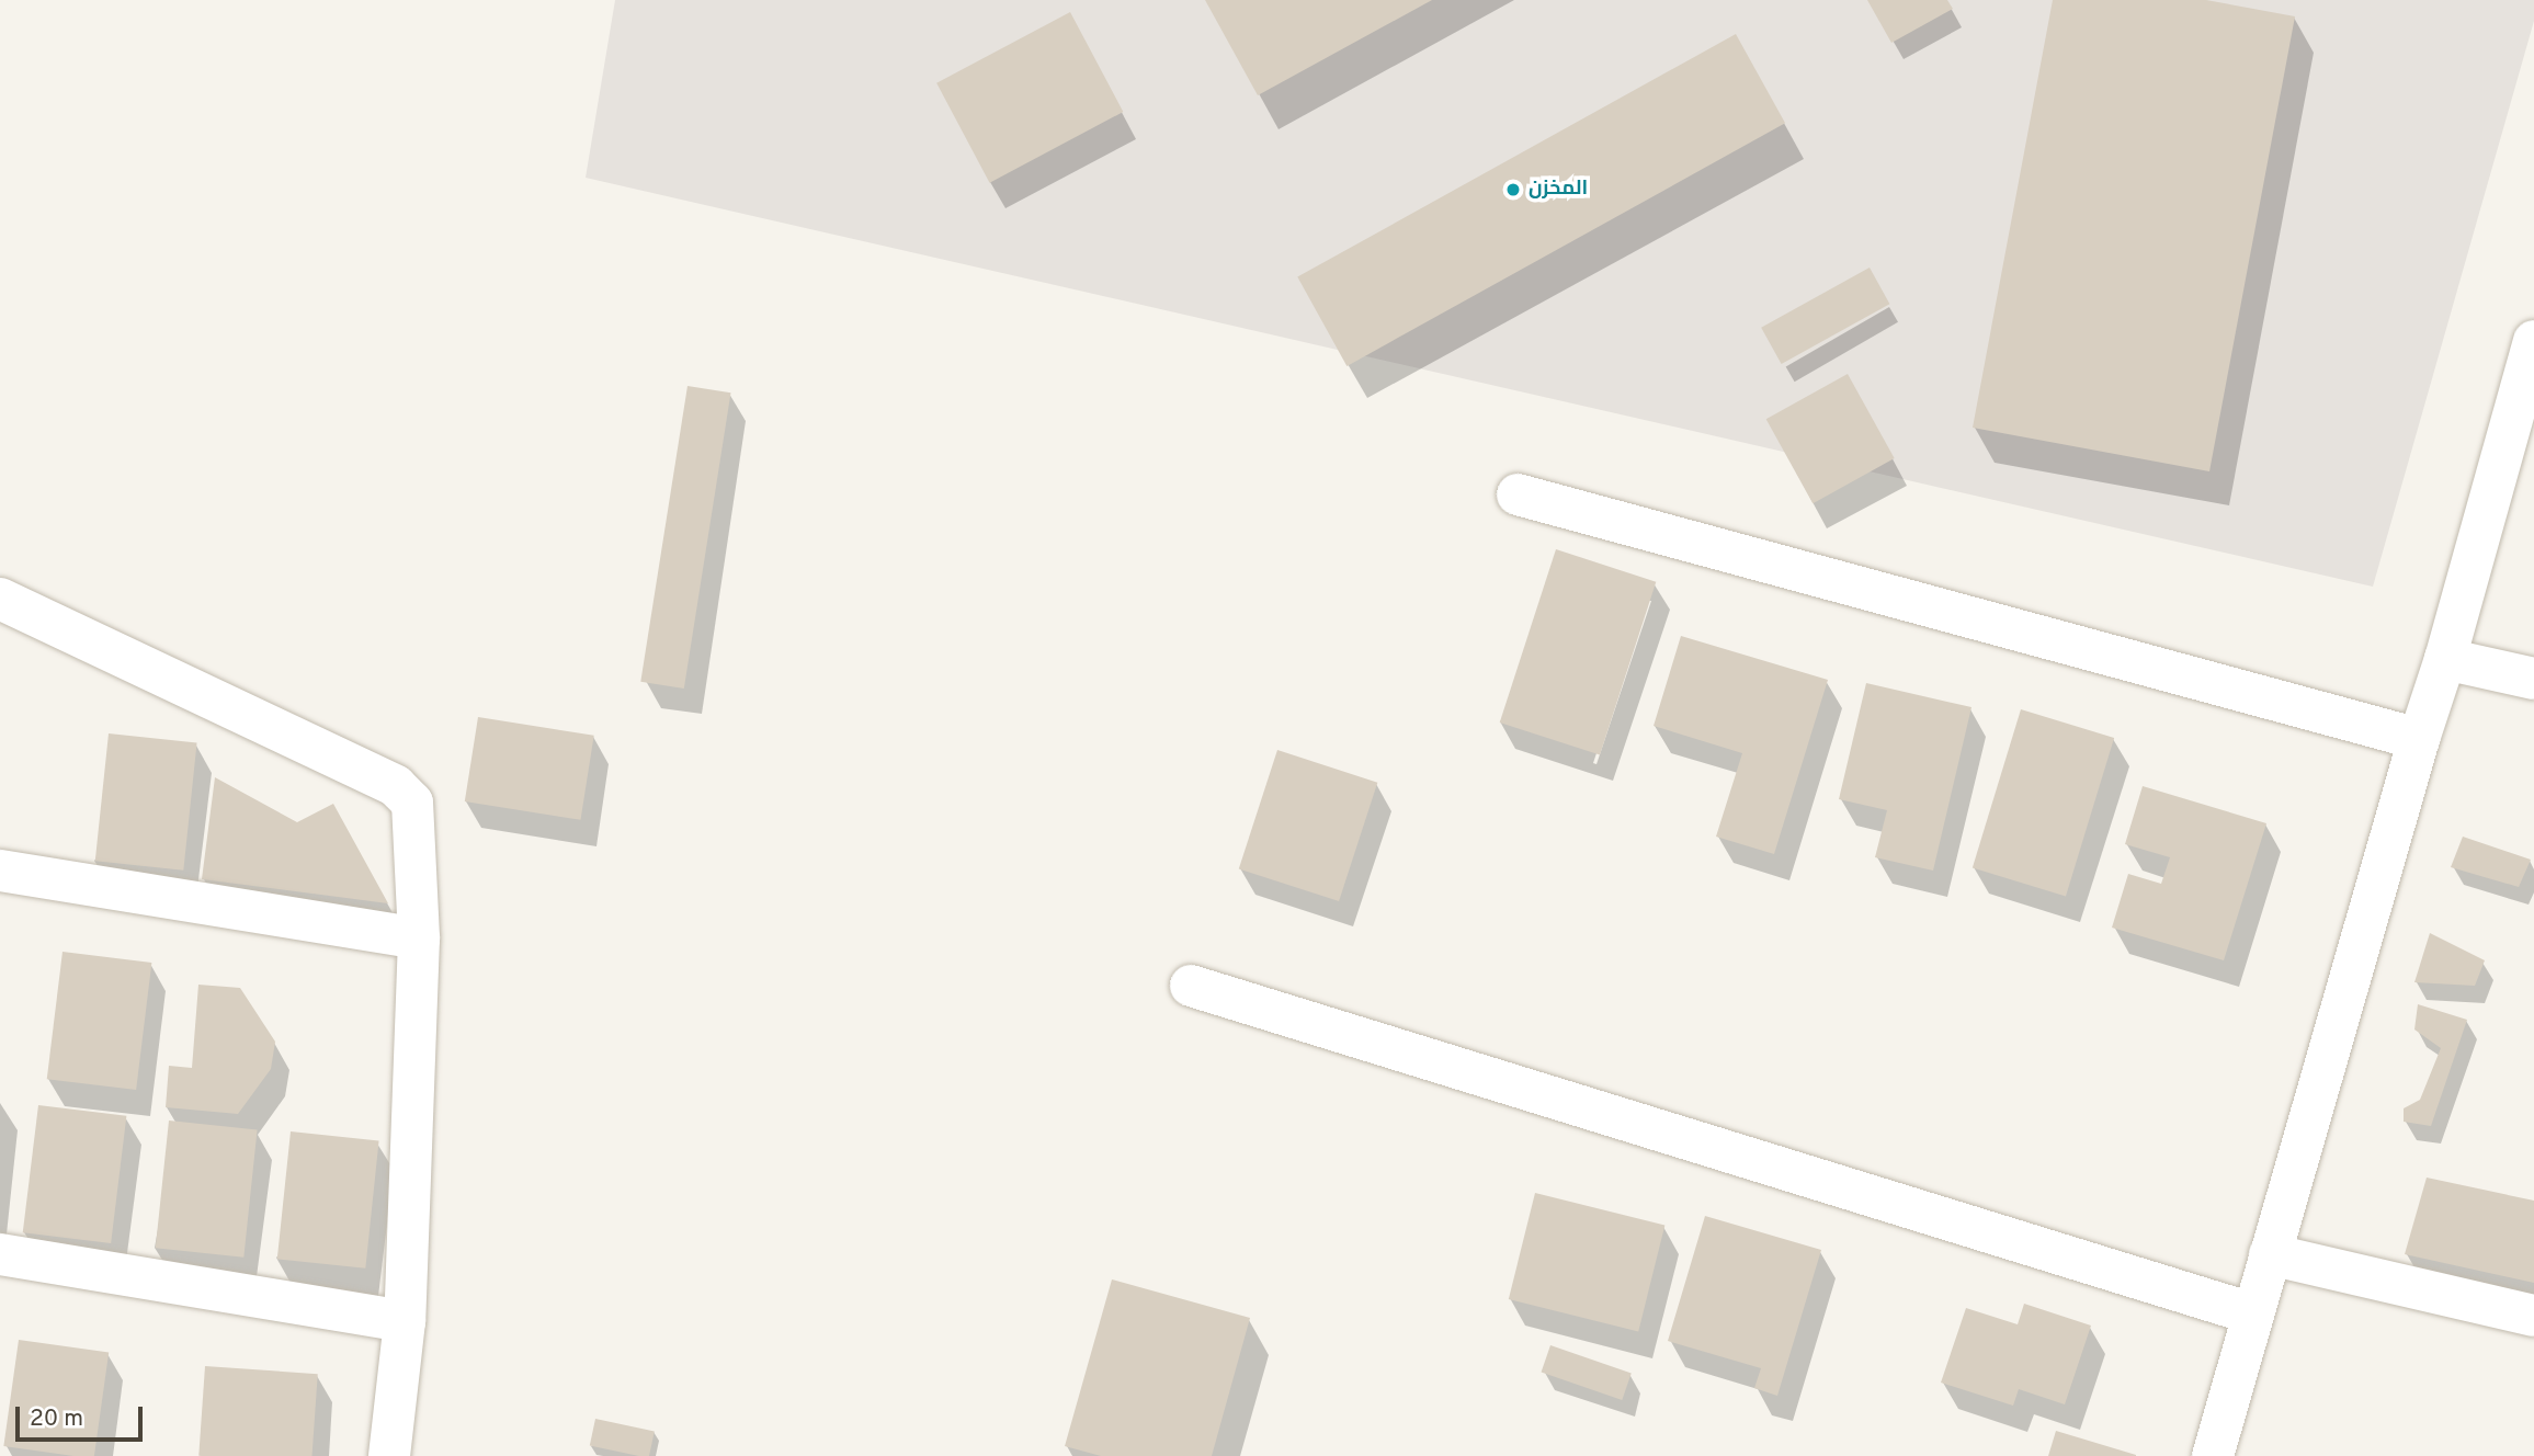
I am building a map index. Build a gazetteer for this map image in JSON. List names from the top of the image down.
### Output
{
  "places": ["المخزن"],
  "scale_bar": "20 m"
}
